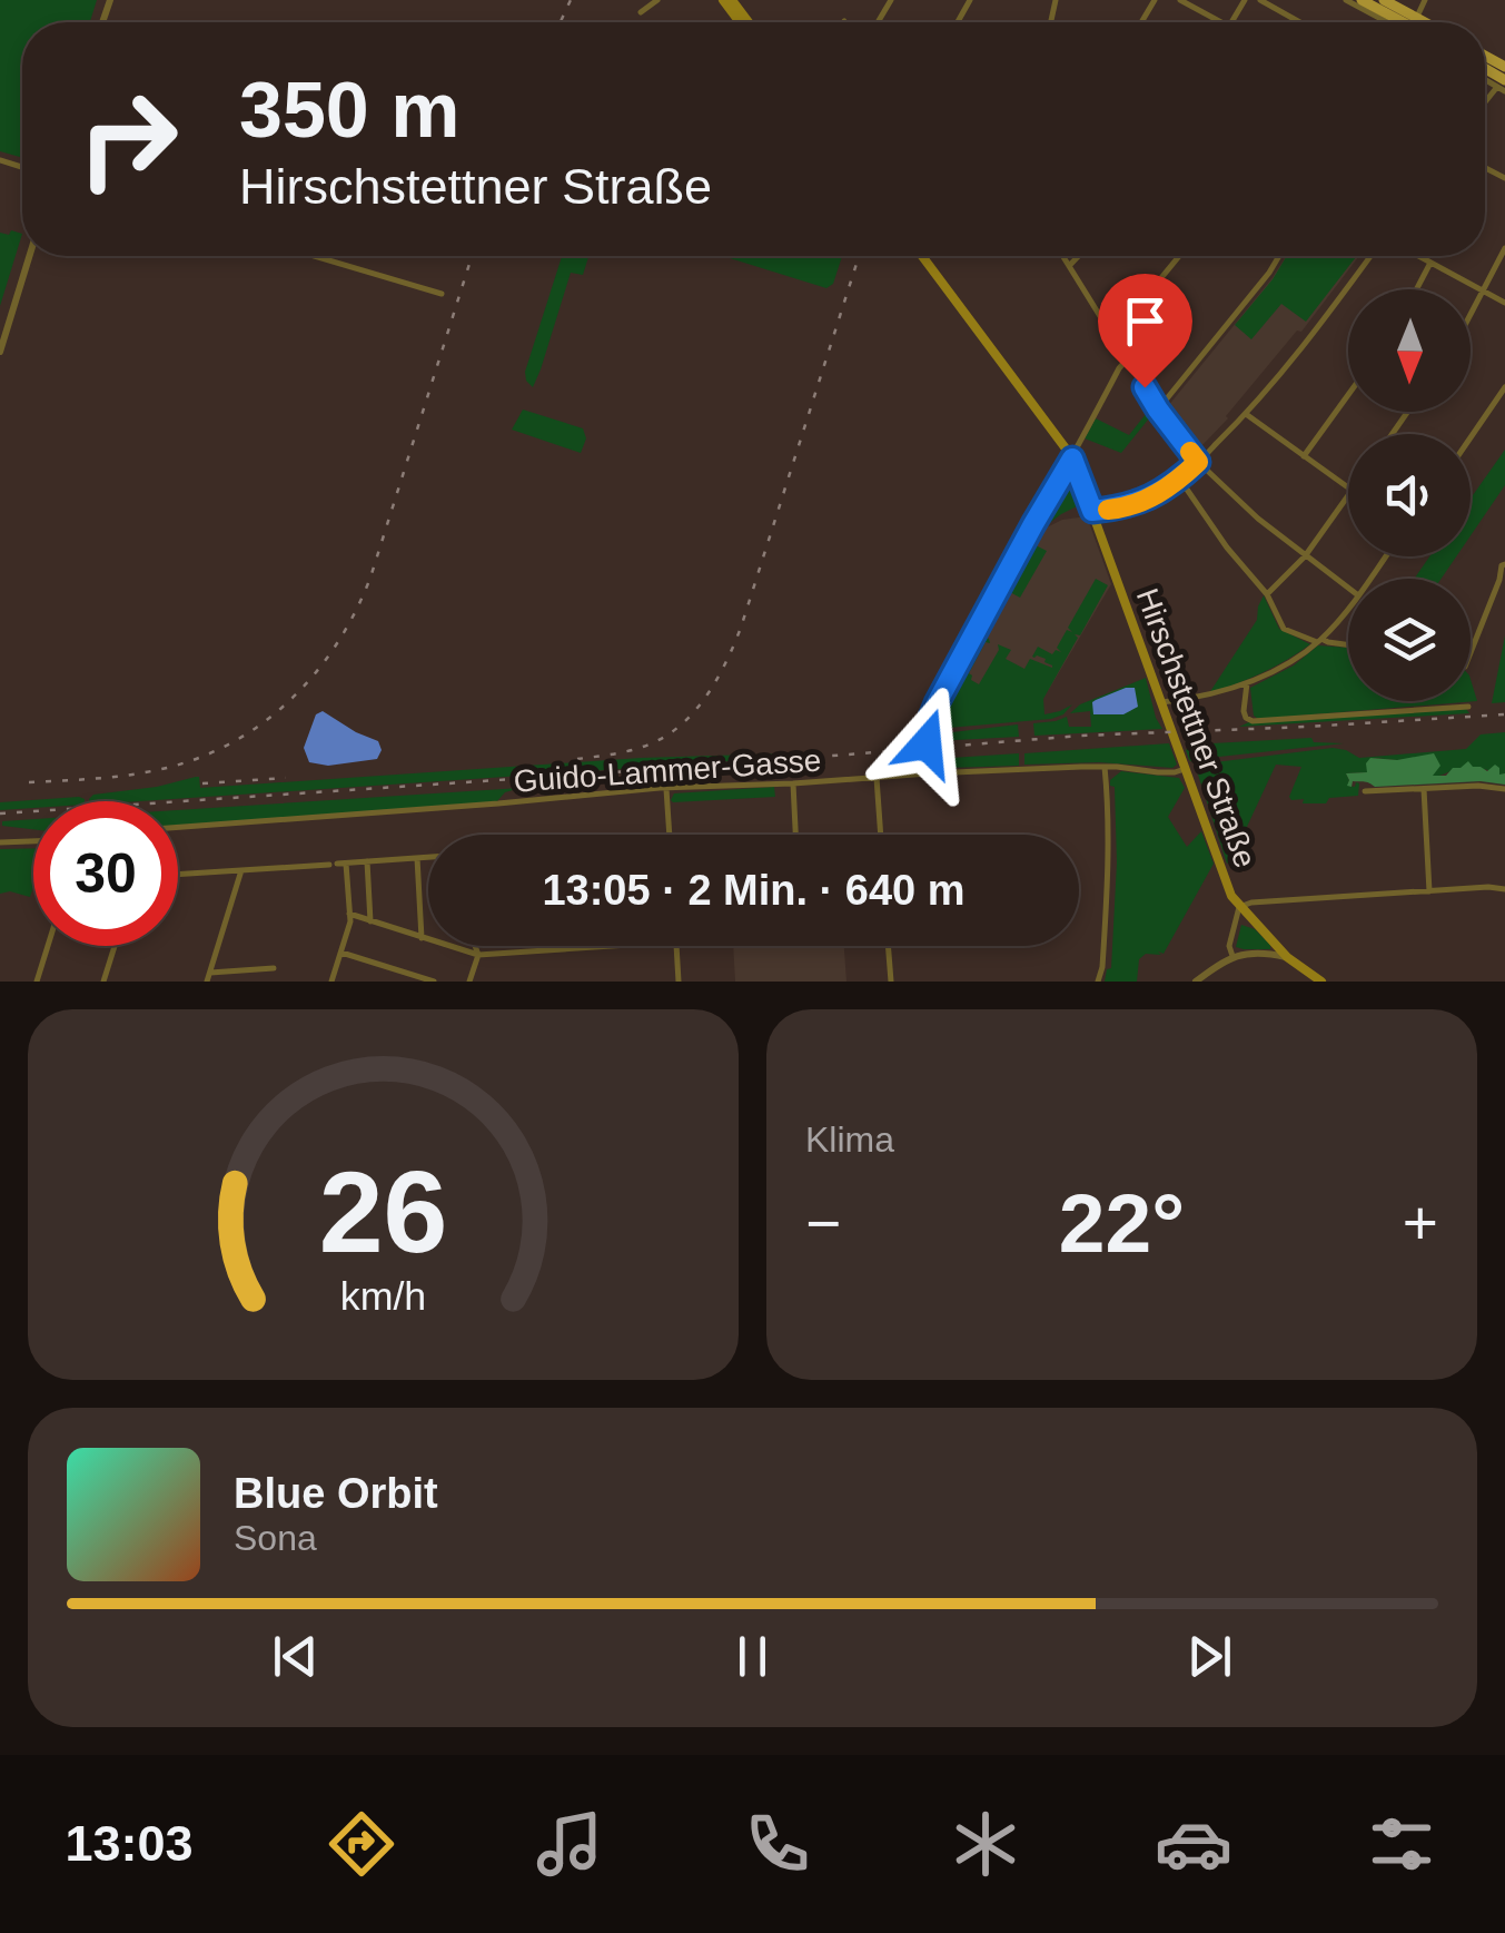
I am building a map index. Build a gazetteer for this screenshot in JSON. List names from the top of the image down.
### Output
{
  "streets": {
    "main road": ["Hirschstettner Straße"],
    "street": ["Guido-Lammer-Gasse"]
  },
  "crossings": [
    ["Hirschstettner Straße", "Guido-Lammer-Gasse"]
  ],
  "north": "bottom",
  "page": {
    "turn": ["350 m", "Hirschstettner Straße"],
    "limit": "30",
    "trip": "13:05 · 2 Min. · 640 m",
    "tile": "Klima",
    "heat": ["−", "22°", "+"],
    "song": ["Blue Orbit", "Sona"],
    "tabs": "13:03",
    "gauge": ["26", "km/h"]
  }
}
